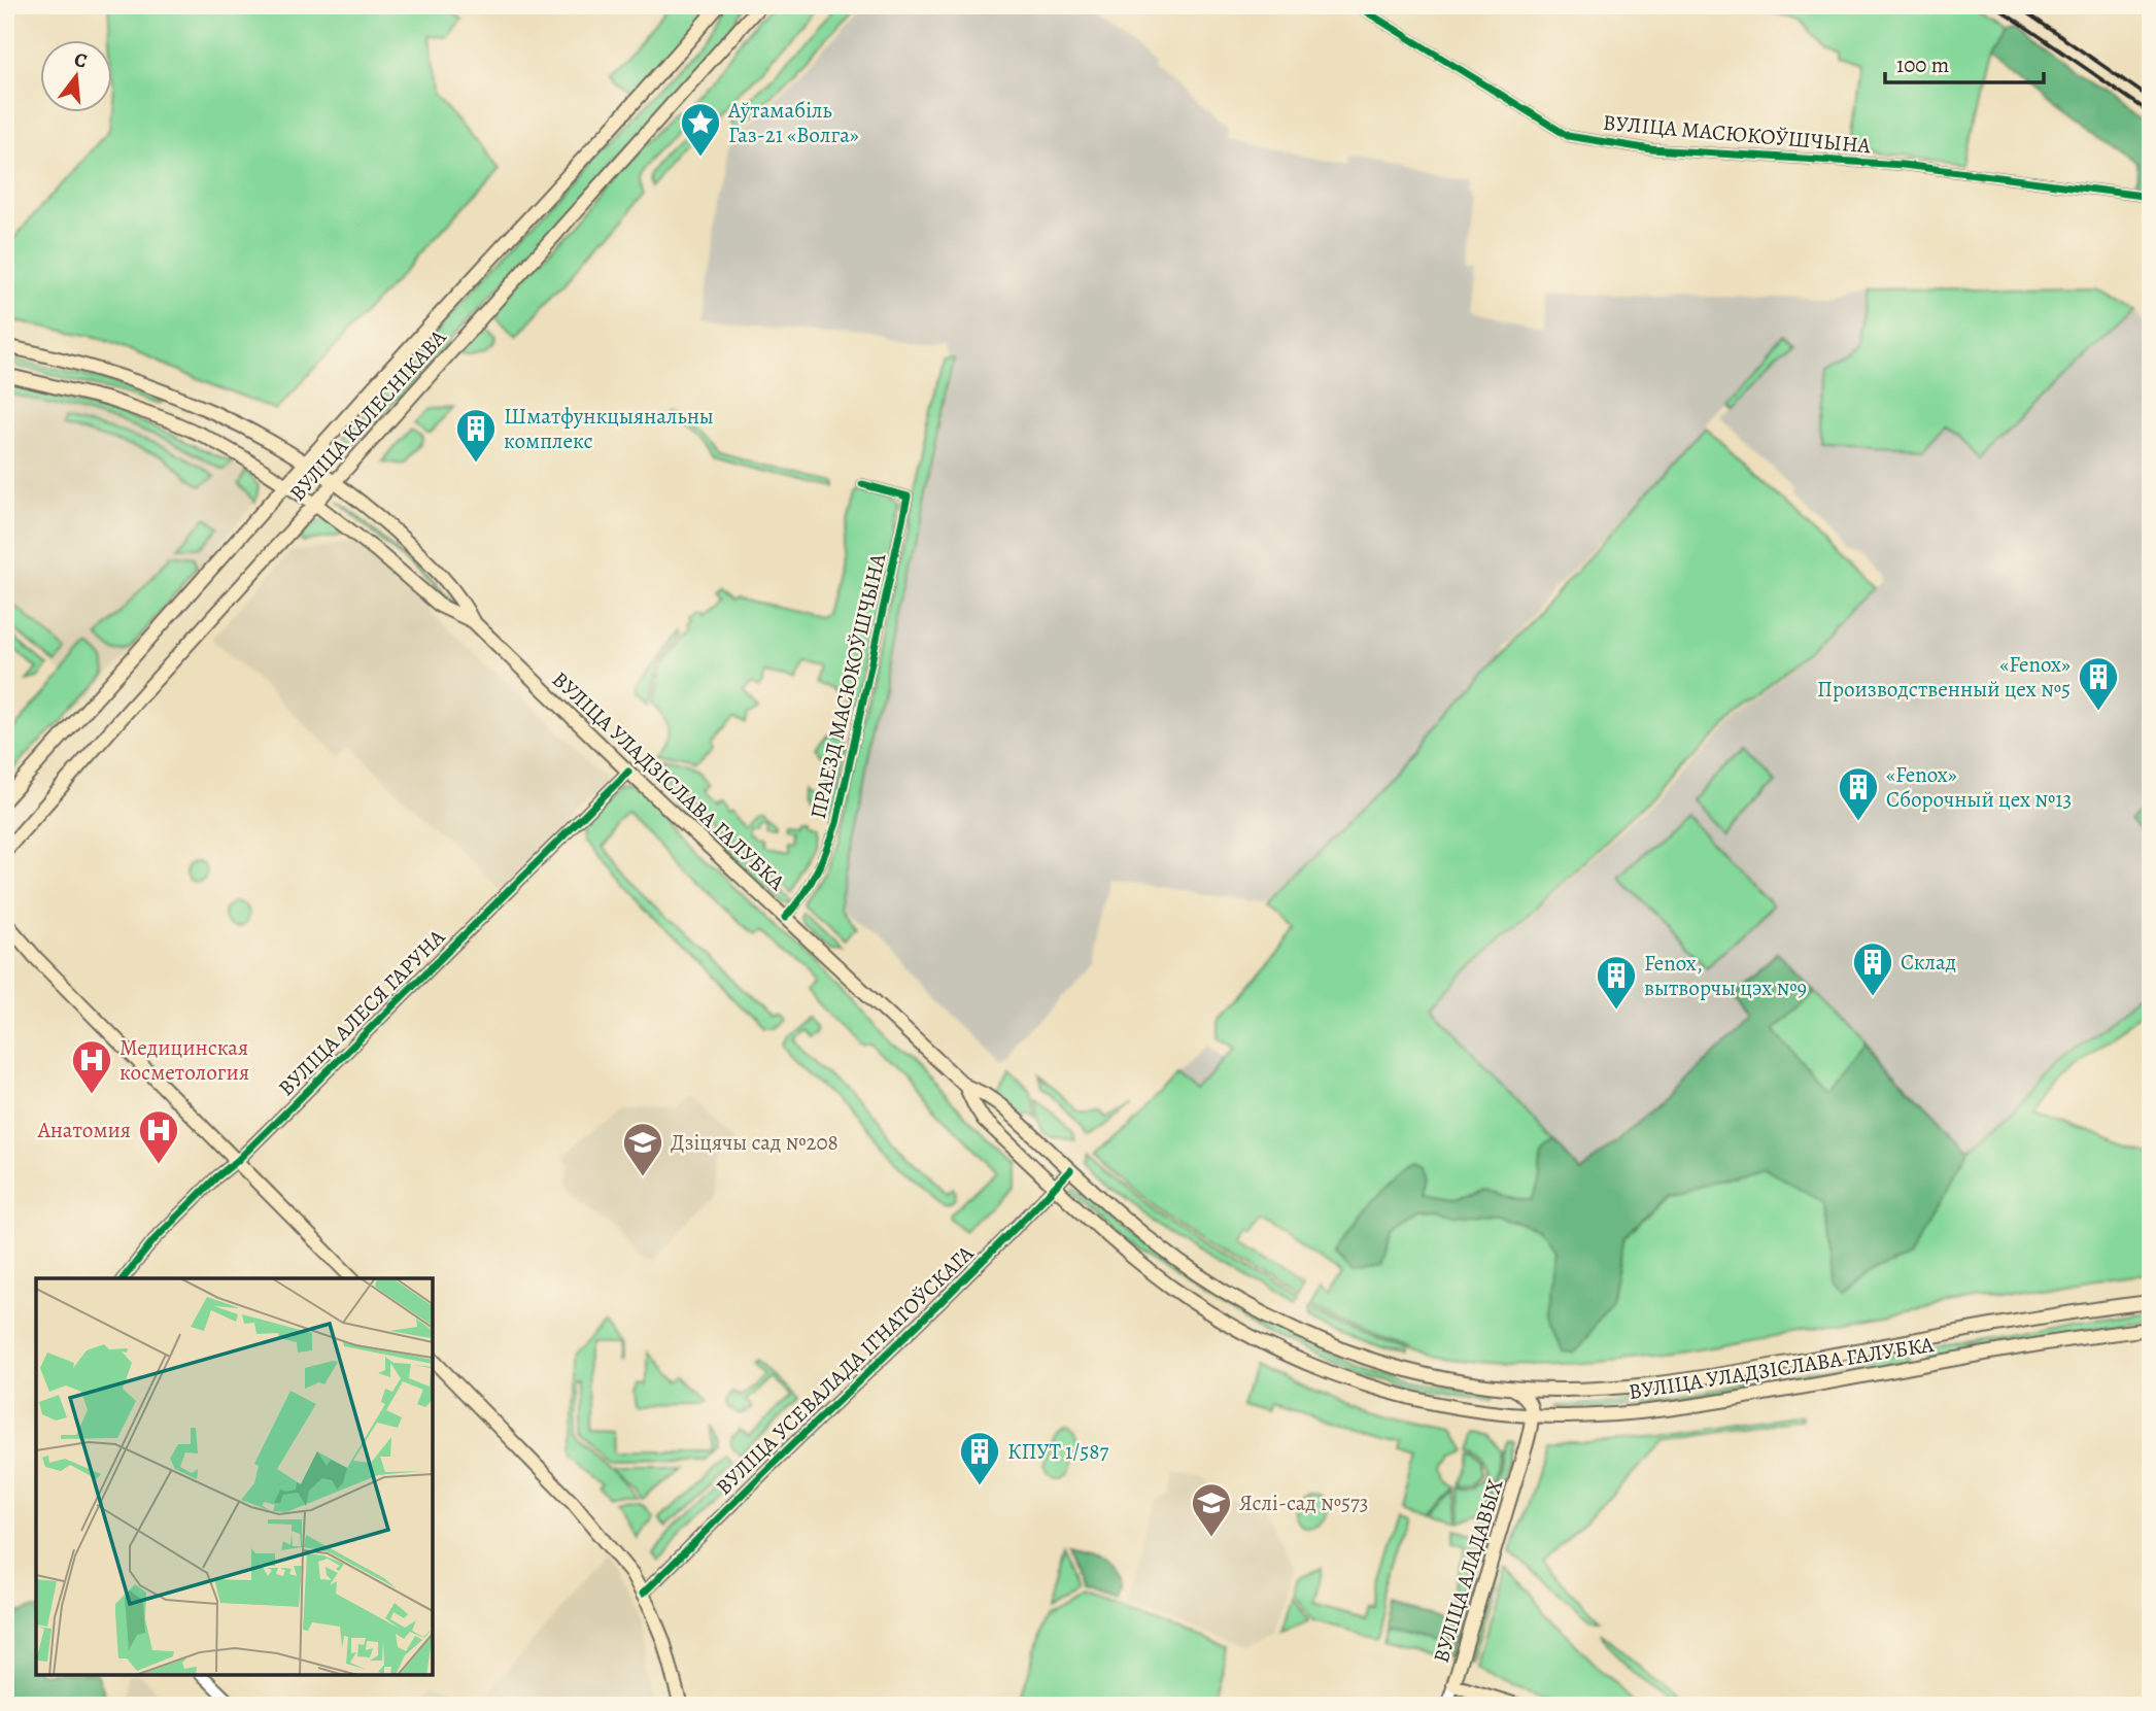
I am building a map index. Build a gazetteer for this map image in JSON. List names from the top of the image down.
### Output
{
  "streets": {
    "main road": ["ВУЛІЦА КАЛЕСНІКАВА", "ВУЛІЦА УЛАДЗІСЛАВА ГАЛУБКА", "ВУЛІЦА АЛАДАВЫХ"],
    "street": [
      "ВУЛІЦА МАСЮКОЎШЧЫНА",
      "ПРАЕЗД МАСЮКОЎШЧЫНА",
      "ВУЛІЦА АЛЕСЯ ГАРУНА",
      "ВУЛІЦА УСЕВАЛАДА ІГНАТОЎСКАГА"
    ]
  },
  "crossings": [
    ["ВУЛІЦА КАЛЕСНІКАВА", "ВУЛІЦА УЛАДЗІСЛАВА ГАЛУБКА"],
    ["ПРАЕЗД МАСЮКОЎШЧЫНА", "ВУЛІЦА УЛАДЗІСЛАВА ГАЛУБКА"],
    ["ВУЛІЦА УЛАДЗІСЛАВА ГАЛУБКА", "ВУЛІЦА АЛЕСЯ ГАРУНА"],
    ["ВУЛІЦА УЛАДЗІСЛАВА ГАЛУБКА", "ВУЛІЦА УСЕВАЛАДА ІГНАТОЎСКАГА"],
    ["ВУЛІЦА УЛАДЗІСЛАВА ГАЛУБКА", "ВУЛІЦА АЛАДАВЫХ"]
  ],
  "places": {
    "place": ["Аўтамабіль Газ-21 «Волга»"],
    "building": [
      "Шматфункцыянальны комплекс",
      "«Fenox» Производственный цех №5",
      "«Fenox» Сборочный цех №13",
      "Склад",
      "Fenox, вытворчы цэх №9",
      "КПУТ 1/587"
    ],
    "hospital": ["Медицинская косметология", "Анатомия"],
    "school or university": ["Дзіцячы сад №208", "Яслі-сад №573"]
  },
  "scale_bar": "100 m",
  "north": "top"
}
